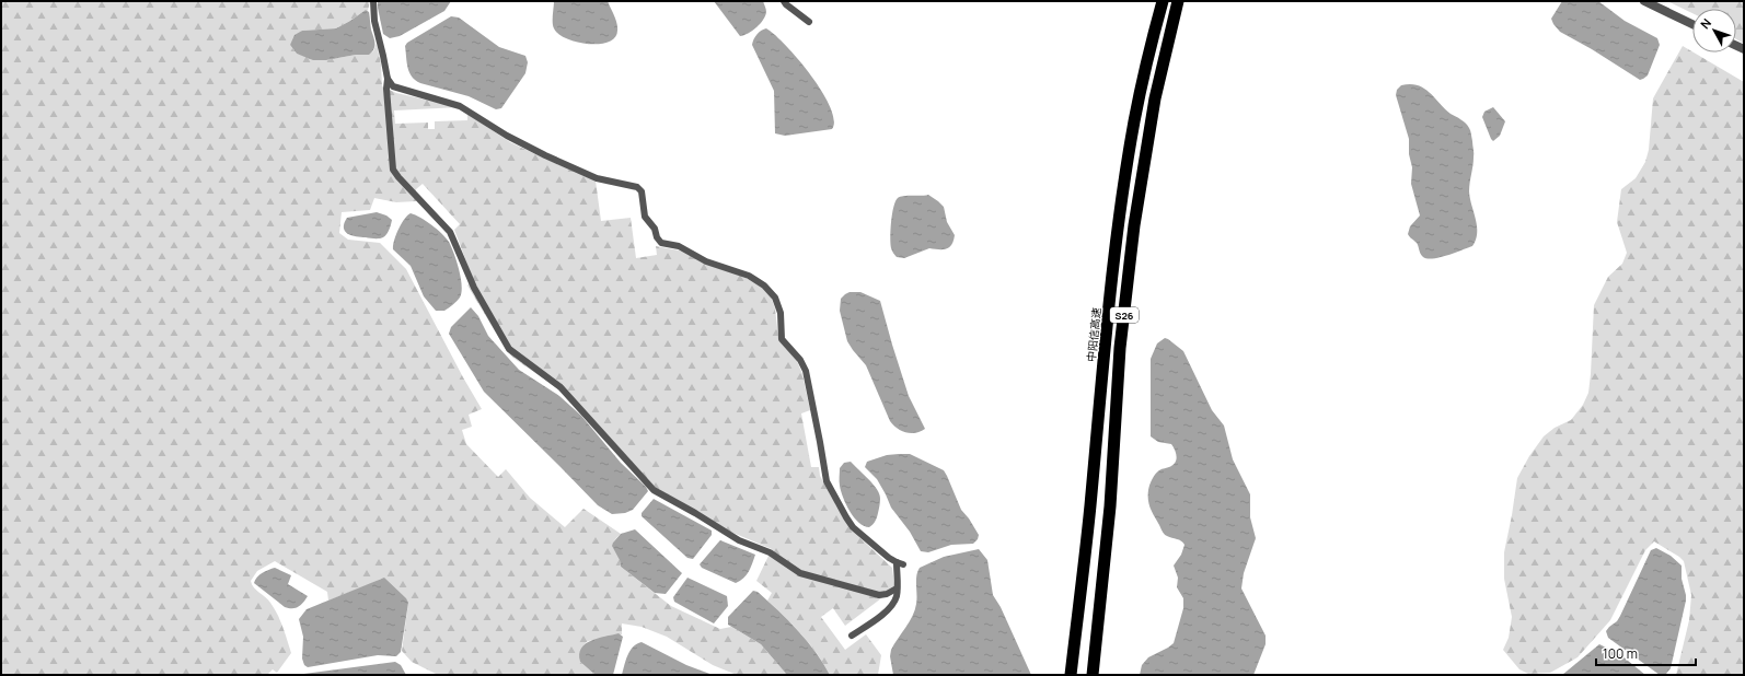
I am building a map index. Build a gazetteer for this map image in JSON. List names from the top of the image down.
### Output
{
  "streets": {
    "highway": ["S26", "中阳信高速"]
  },
  "scale_bar": "100 m",
  "north": "top left"
}
